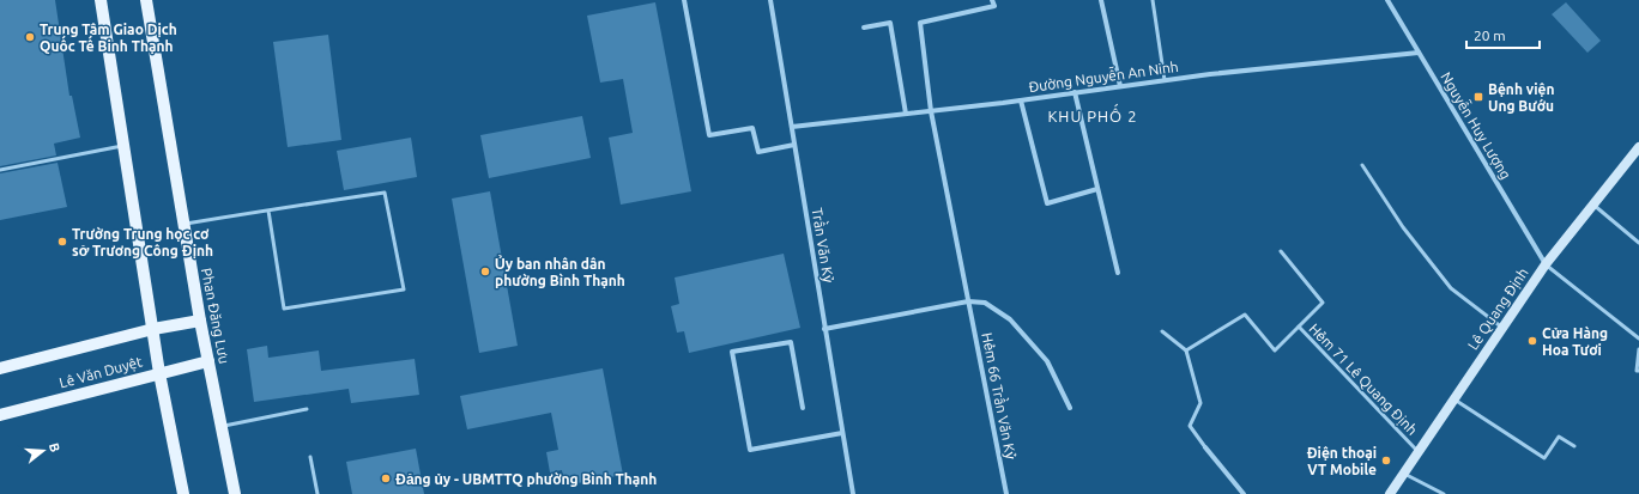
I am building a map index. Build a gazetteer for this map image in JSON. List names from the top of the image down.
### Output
{
  "streets": {
    "main road": ["Lê Quang Định", "Phan Đăng Lưu", "Lê Văn Duyệt"],
    "street": [
      "Đường Nguyễn An Ninh",
      "Nguyễn Huy Lượng",
      "Trần Văn Kỷ",
      "Hẻm 66 Trần Văn Kỷ"
    ],
    "lane": ["Hẻm 71 Lê Quang Định"]
  },
  "crossings": [
    ["Đường Nguyễn An Ninh", "Nguyễn Huy Lượng"],
    ["Đường Nguyễn An Ninh", "Trần Văn Kỷ"],
    ["Đường Nguyễn An Ninh", "Hẻm 66 Trần Văn Kỷ"],
    ["Nguyễn Huy Lượng", "Lê Quang Định"],
    ["Lê Quang Định", "Hẻm 71 Lê Quang Định"],
    ["Phan Đăng Lưu", "Lê Văn Duyệt"]
  ],
  "districts": ["KHU PHỐ 2"],
  "places": {
    "other": [
      "Trung Tâm Giao Dịch Quốc Tế Binh Thạnh",
      "Trường Trung học cơ sở Trương Công Định",
      "Ủy ban nhân dân phường Bình Thạnh",
      "Cửa Hàng Hoa Tươi",
      "Điện thoại VT Mobile",
      "Đảng ủy - UBMTTQ phường Bình Thạnh"
    ],
    "transit": ["Bệnh viện Ung Bướu"]
  },
  "scale_bar": "20 m",
  "north": "right"
}
